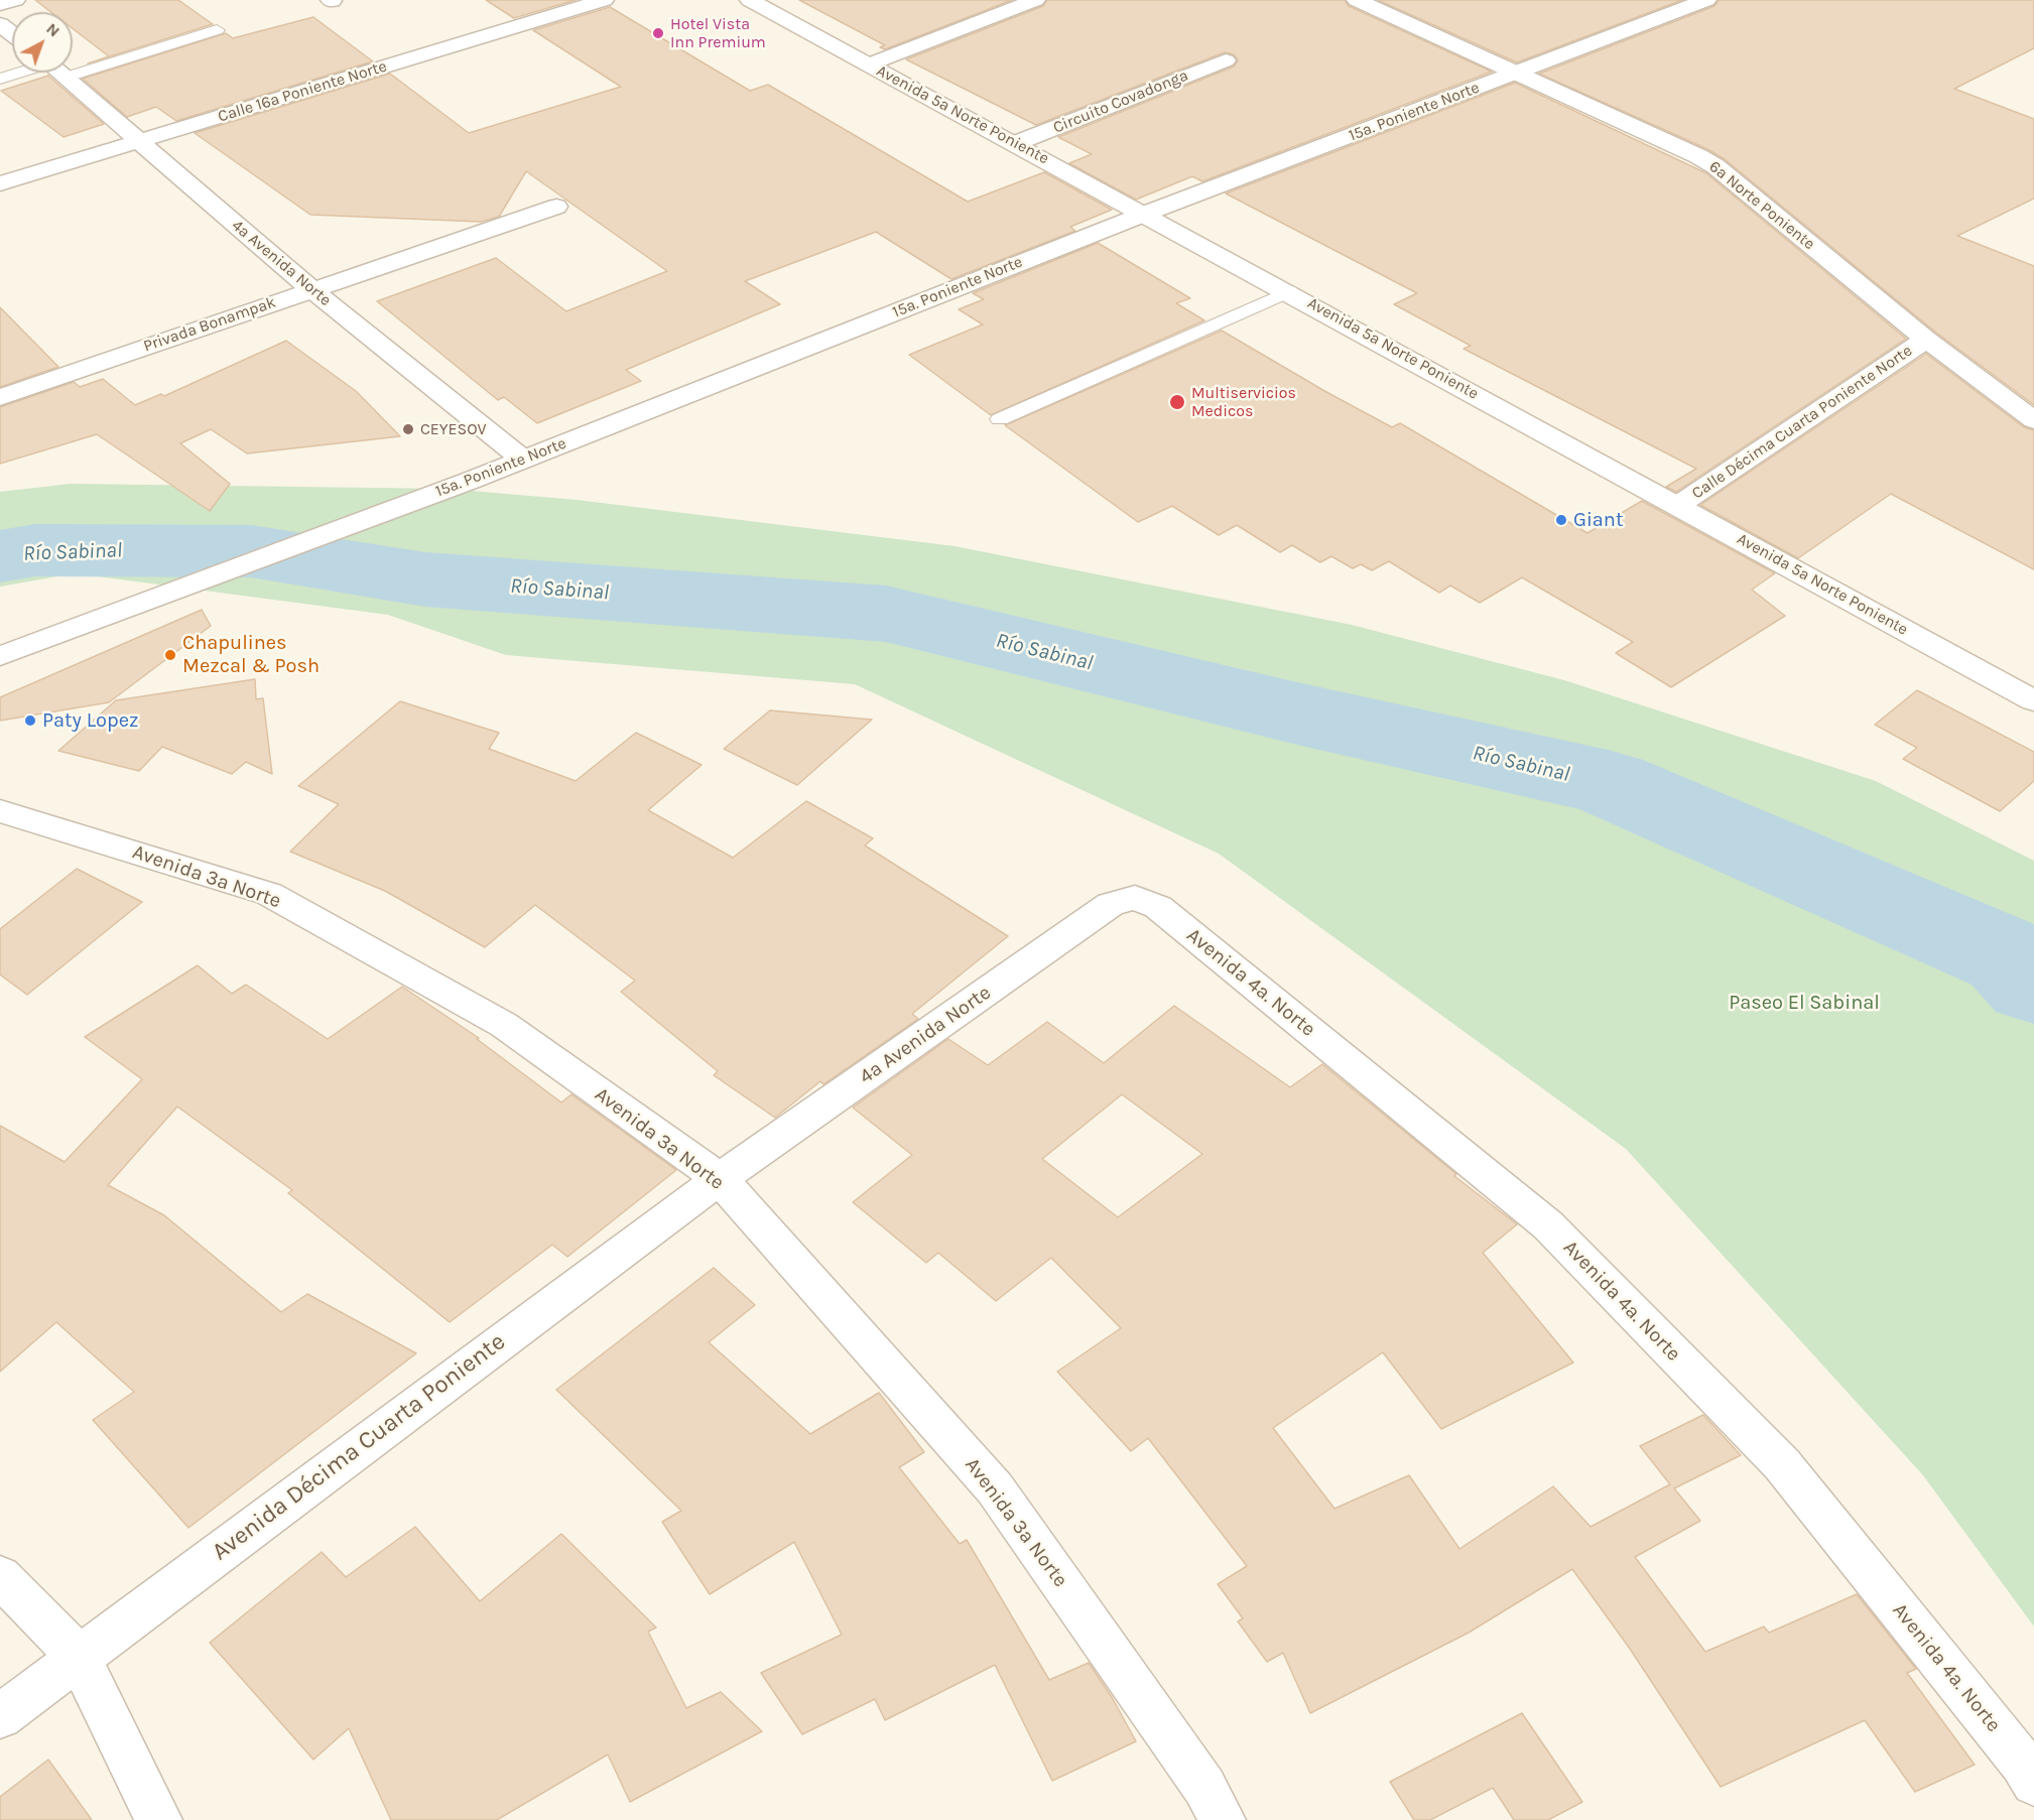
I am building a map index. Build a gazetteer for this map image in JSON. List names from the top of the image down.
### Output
{
  "streets": {
    "street": [
      "Calle 16a Poniente Norte",
      "Circuito Covadonga",
      "15a. Poniente Norte",
      "Avenida 5a Norte Poniente",
      "6a Norte Poniente",
      "4a Avenida Norte",
      "Privada Bonampak",
      "Calle Décima Cuarta Poniente Norte",
      "Avenida 3a Norte",
      "Avenida 4a. Norte",
      "Avenida Décima Cuarta Poniente"
    ]
  },
  "crossings": [
    ["Calle 16a Poniente Norte", "4a Avenida Norte"],
    ["Circuito Covadonga", "Avenida 5a Norte Poniente"],
    ["15a. Poniente Norte", "Avenida 5a Norte Poniente"],
    ["15a. Poniente Norte", "6a Norte Poniente"],
    ["15a. Poniente Norte", "4a Avenida Norte"],
    ["Avenida 5a Norte Poniente", "Calle Décima Cuarta Poniente Norte"],
    ["6a Norte Poniente", "Calle Décima Cuarta Poniente Norte"],
    ["4a Avenida Norte", "Privada Bonampak"],
    ["4a Avenida Norte", "Avenida 3a Norte"],
    ["4a Avenida Norte", "Avenida 4a. Norte"],
    ["4a Avenida Norte", "Avenida Décima Cuarta Poniente"],
    ["Avenida 3a Norte", "Avenida Décima Cuarta Poniente"]
  ],
  "water": ["Río Sabinal"],
  "parks": ["Paseo El Sabinal"],
  "places": [
    "Hotel Vista Inn Premium",
    "Multiservicios Medicos",
    "CEYESOV",
    "Giant",
    "Chapulines Mezcal & Posh",
    "Paty Lopez"
  ],
  "north": "top right"
}
